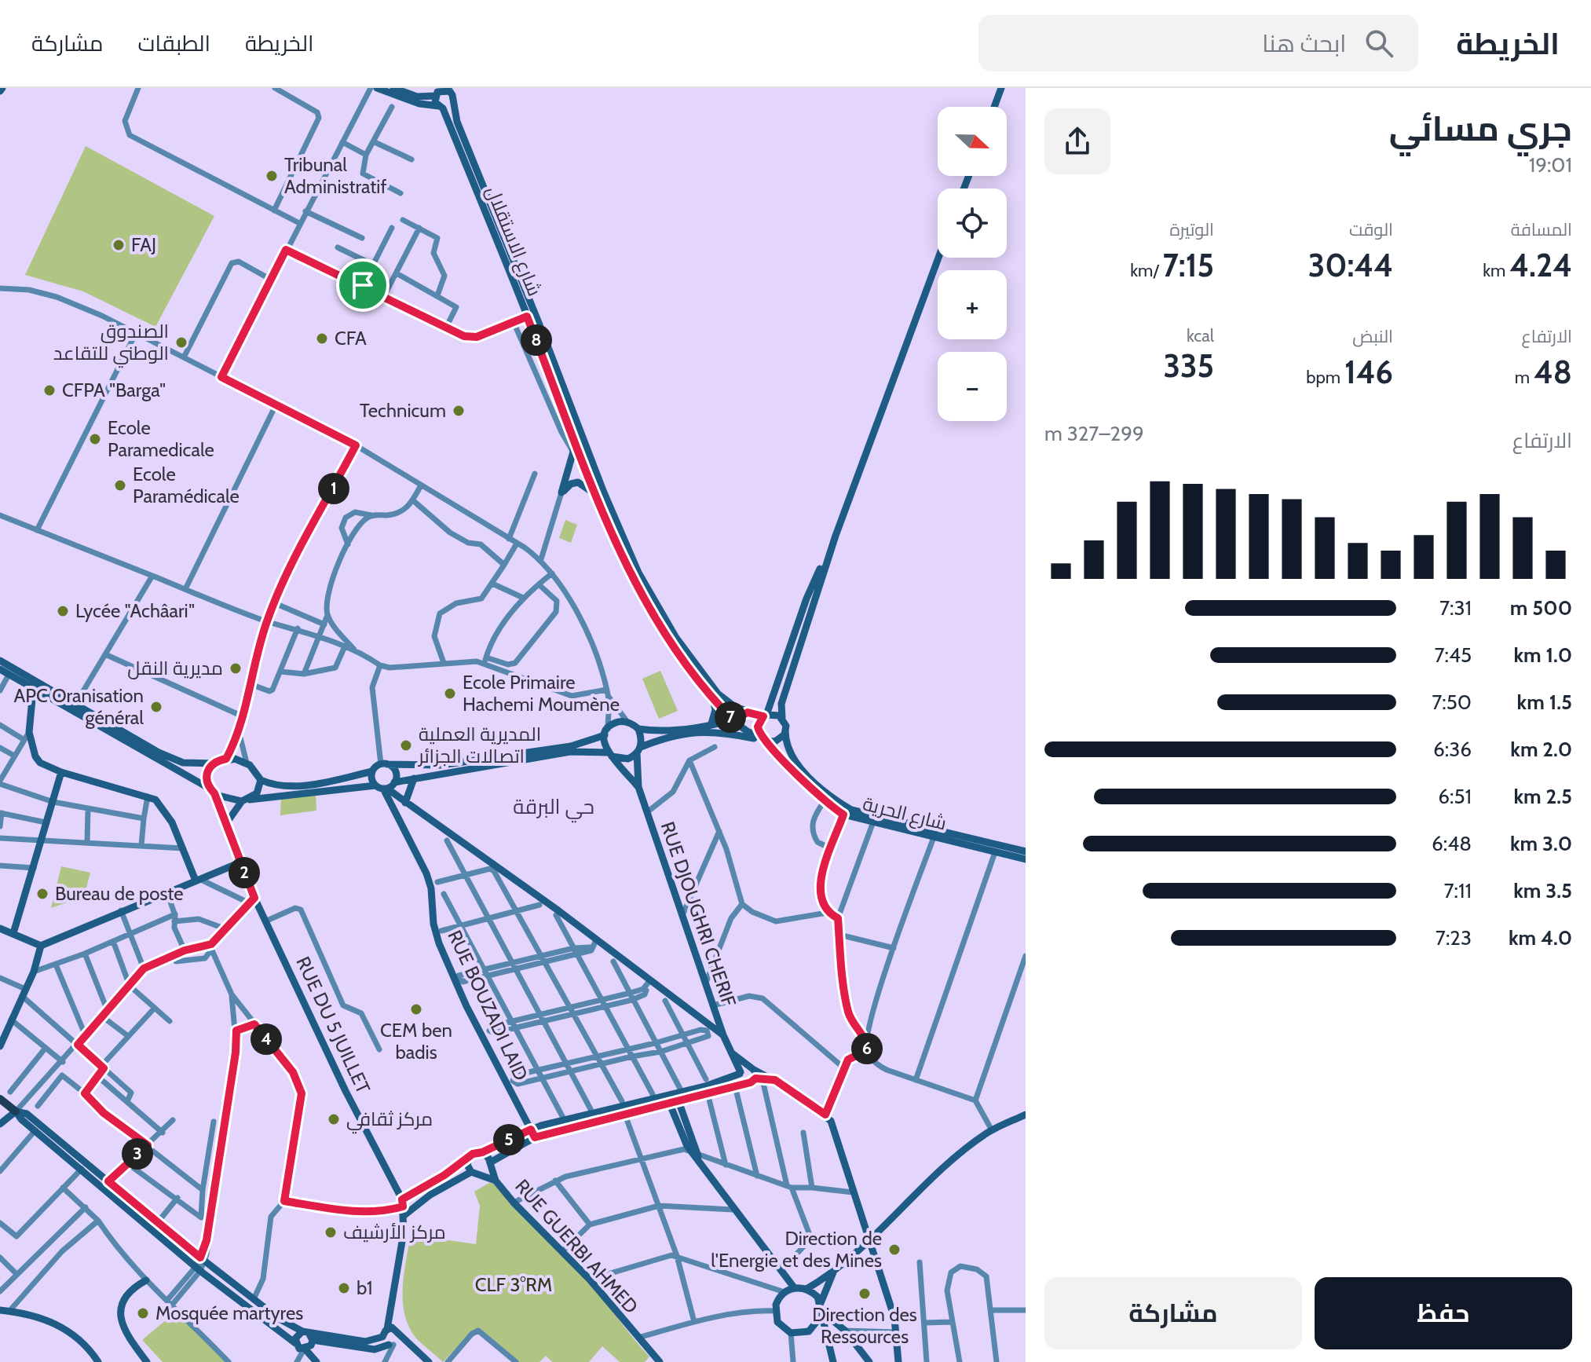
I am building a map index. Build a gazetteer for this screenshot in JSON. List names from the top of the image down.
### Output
{
  "streets": {
    "main road": [
      "شارع الاستقلال",
      "شارع الحرية",
      "RUE DJOUGHRI CHERIF",
      "RUE BOUZADI LAID",
      "RUE DU 5 JUILLET",
      "RUE GUERBI AHMED"
    ]
  },
  "crossings": [
    ["شارع الاستقلال", "شارع الحرية"]
  ],
  "districts": ["حي البرقة"],
  "parks": ["CLF 3°RM"],
  "places": [
    "Tribunal Administratif",
    "FAJ",
    "CFA",
    "الصندوق الوطني للتقاعد",
    "CFPA \"Barga\"",
    "Technicum",
    "Ecole Paramedicale",
    "Ecole Paramédicale",
    "Lycée \"Achâari\"",
    "مديرية النقل",
    "Ecole Primaire Hachemi Moumène",
    "APC Oranisation général",
    "المديرية العملية اتصالات الجزائر",
    "Bureau de poste",
    "CEM ben badis",
    "مركز ثقافي",
    "مركز الأرشيف",
    "Direction de l'Energie et des Mines",
    "b1",
    "Direction des Ressources",
    "Mosquée martyres"
  ],
  "north": "right",
  "page": {
    "header": "الخريطة",
    "search": "ابحث هنا",
    "nav": ["الخريطة", "الطبقات", "مشاركة"],
    "heading": ["جري مسائي", "19:01"],
    "map_buttons": ["+", "−"],
    "stats": [
      ["المسافة", "4.24 km"],
      ["الوقت", "30:44"],
      ["الوتيرة", "7:15 /km"],
      ["الارتفاع", "48 m"],
      ["النبض", "146 bpm"],
      ["kcal", "335"]
    ],
    "pins": [
      "8",
      "1",
      "7",
      "2",
      "4",
      "6",
      "5",
      "3"
    ],
    "chart": ["الارتفاع", "299–327 m"],
    "list": [
      {
        "name": "500 m",
        "note": "7:31"
      },
      {
        "name": "1.0 km",
        "note": "7:45"
      },
      {
        "name": "1.5 km",
        "note": "7:50"
      },
      {
        "name": "2.0 km",
        "note": "6:36"
      },
      {
        "name": "2.5 km",
        "note": "6:51"
      },
      {
        "name": "3.0 km",
        "note": "6:48"
      },
      {
        "name": "3.5 km",
        "note": "7:11"
      },
      {
        "name": "4.0 km",
        "note": "7:23"
      }
    ],
    "buttons": ["حفظ", "مشاركة"]
  }
}
